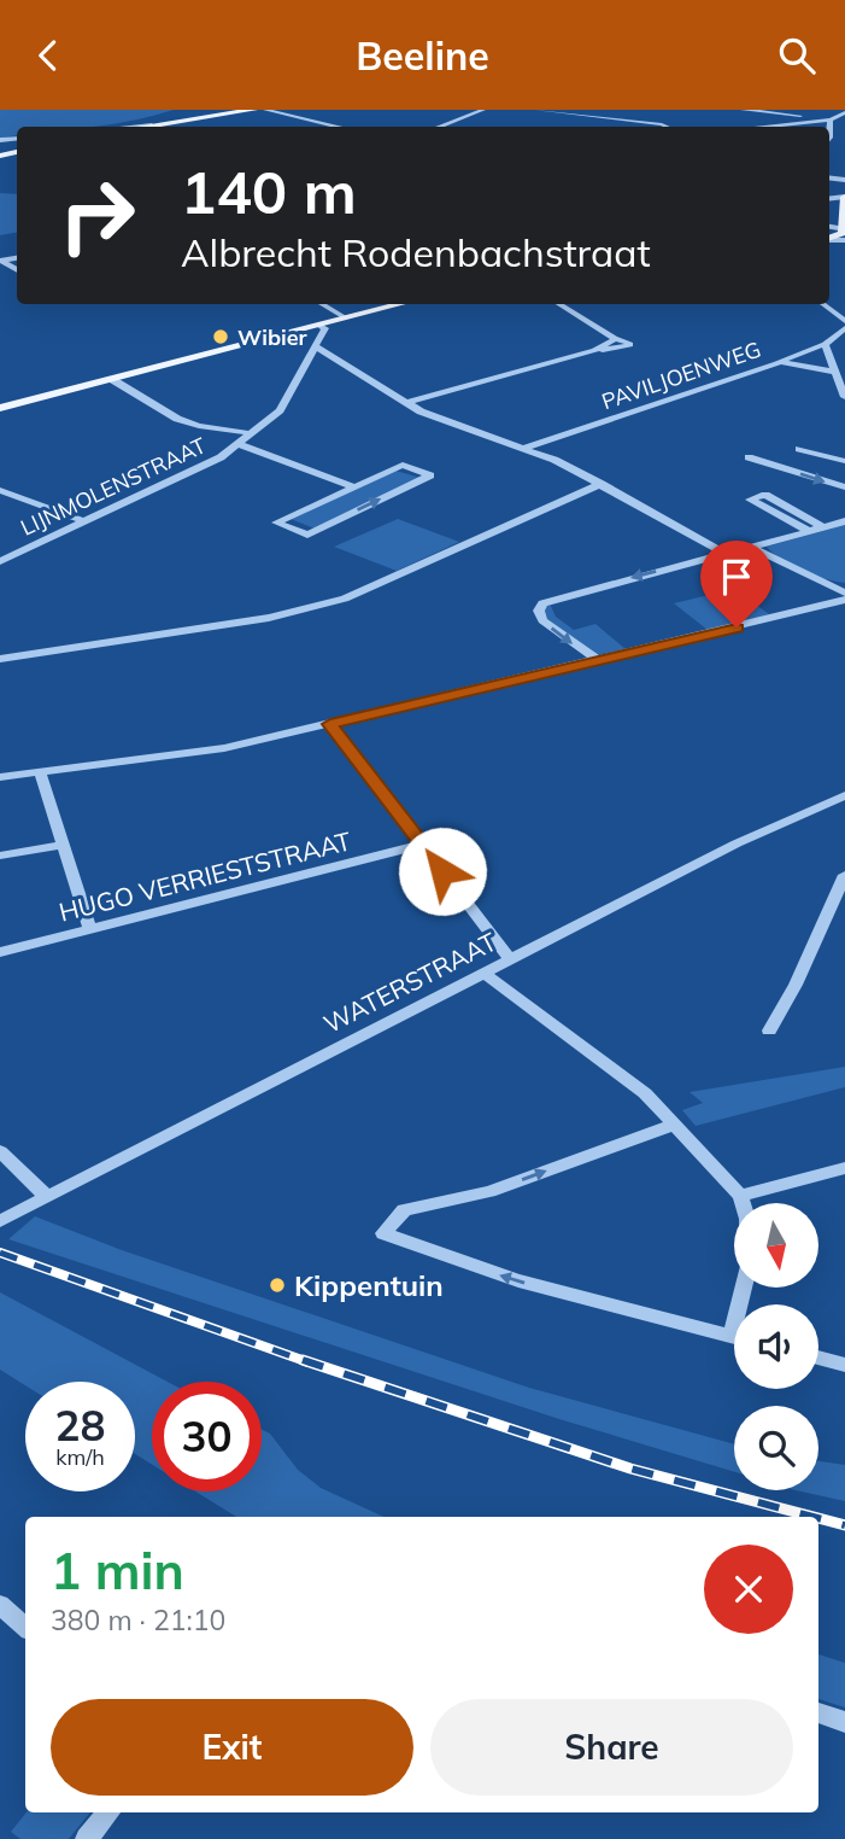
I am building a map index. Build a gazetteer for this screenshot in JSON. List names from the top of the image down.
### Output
{
  "streets": {
    "street": [
      "PAVILJOENWEG",
      "LIJNMOLENSTRAAT",
      "HUGO VERRIESTSTRAAT",
      "WATERSTRAAT"
    ]
  },
  "places": ["Wibier", "Kippentuin"],
  "north": "bottom",
  "page": {
    "header": "Beeline",
    "turn": ["140 m", "Albrecht Rodenbachstraat"],
    "speed": "28 km/h",
    "limit": "30",
    "heading": ["1 min", "380 m · 21:10"],
    "buttons": ["Exit", "Share"]
  }
}
